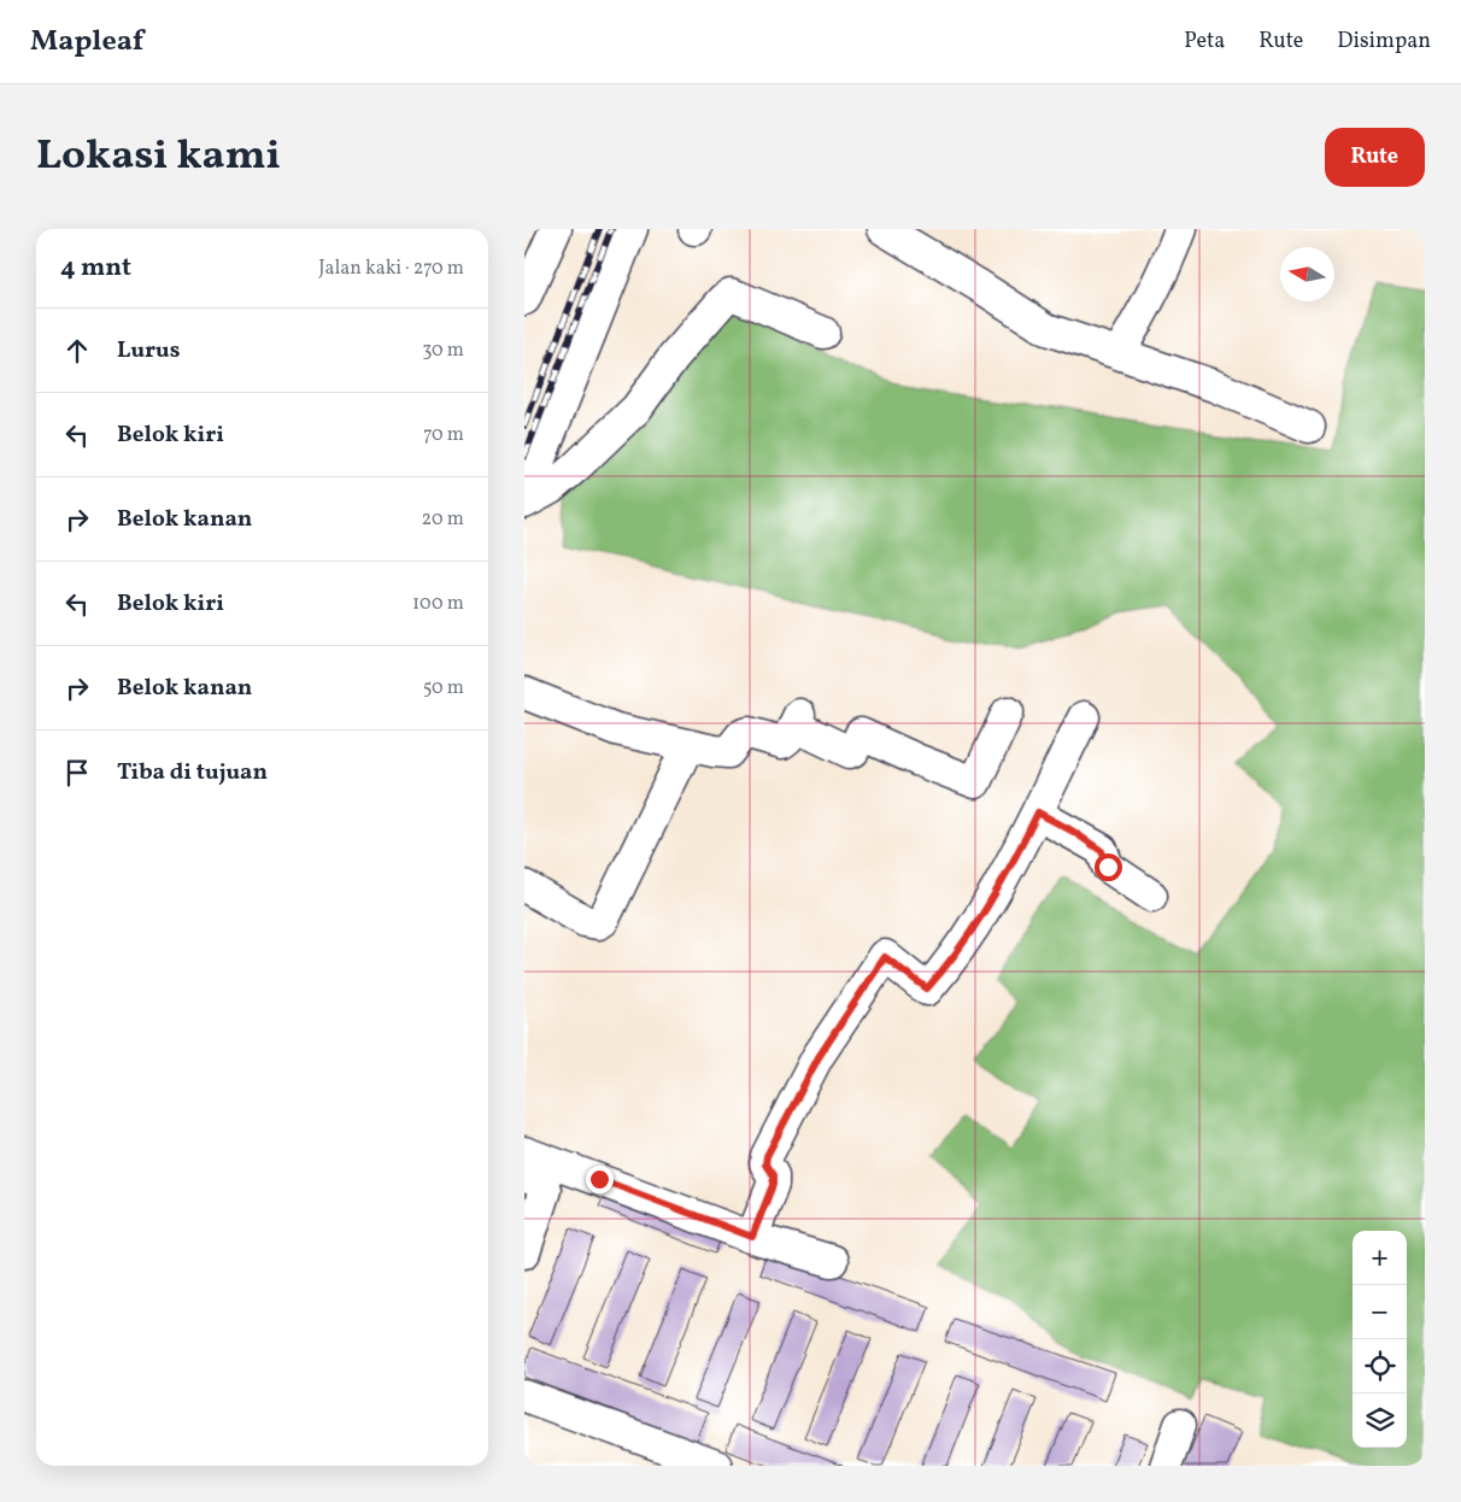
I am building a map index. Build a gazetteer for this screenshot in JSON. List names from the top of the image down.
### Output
{
  "north": "left",
  "page": {
    "header": "Mapleaf",
    "nav": ["Peta", "Rute", "Disimpan"],
    "title": "Lokasi kami",
    "buttons": "Rute",
    "heading": ["4 mnt", "Jalan kaki · 270 m"],
    "list": [
      ["Lurus", "30 m"],
      ["Belok kiri", "70 m"],
      ["Belok kanan", "20 m"],
      ["Belok kiri", "100 m"],
      ["Belok kanan", "50 m"],
      "Tiba di tujuan"
    ],
    "map_buttons": ["+", "−"]
  }
}
